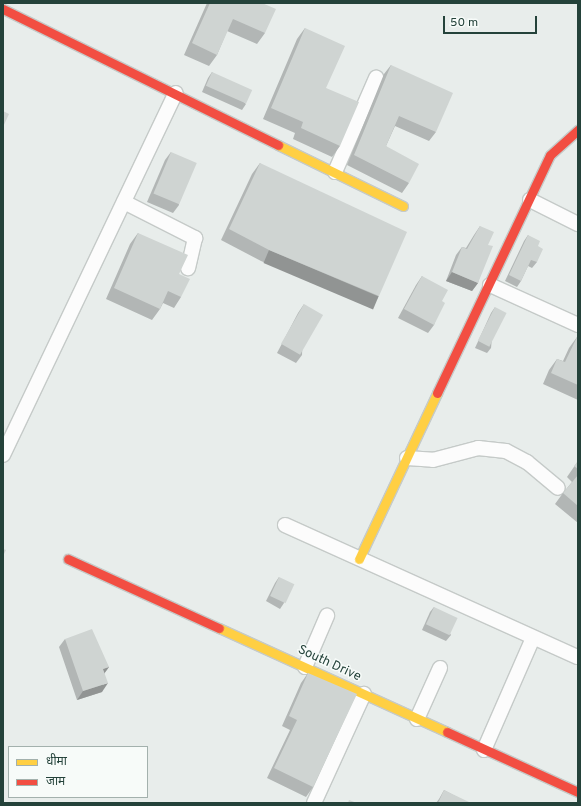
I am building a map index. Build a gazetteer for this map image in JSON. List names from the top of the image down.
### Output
{
  "streets": {
    "street": ["South Drive"]
  },
  "legend": ["धीमा", "जाम"],
  "scale_bar": "50 m"
}
